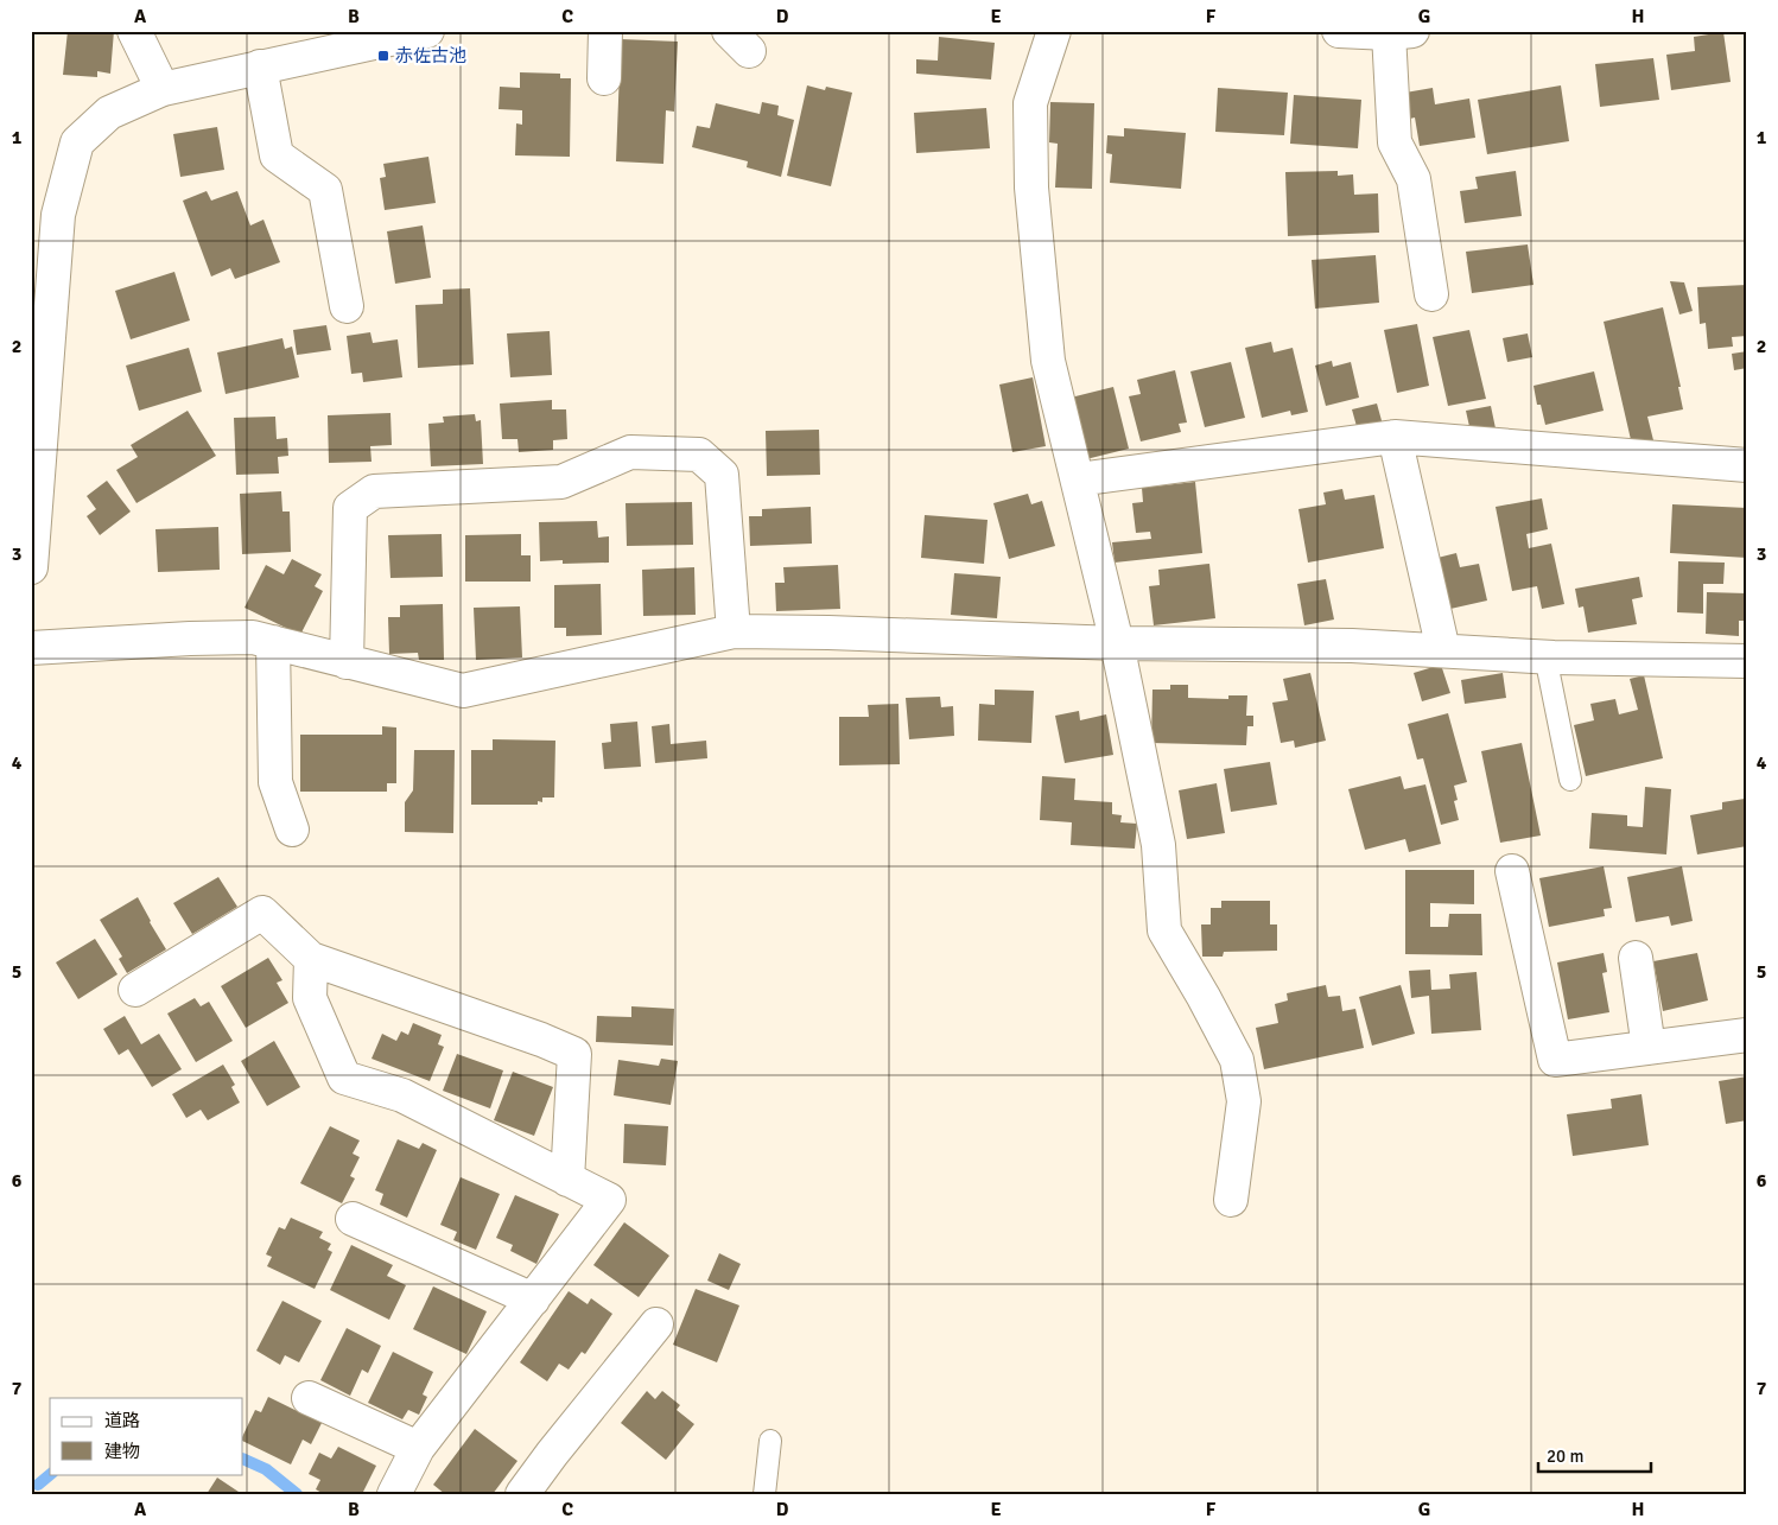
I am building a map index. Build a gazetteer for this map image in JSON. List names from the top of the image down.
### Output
{
  "places": {
    "transit": ["赤佐古池"]
  },
  "legend": ["道路", "建物"],
  "scale_bar": "20 m",
  "grid": {
    "columns": [
      "A",
      "B",
      "C",
      "D",
      "E",
      "F",
      "G",
      "H"
    ],
    "rows": [
      "1",
      "2",
      "3",
      "4",
      "5",
      "6",
      "7"
    ]
  }
}
